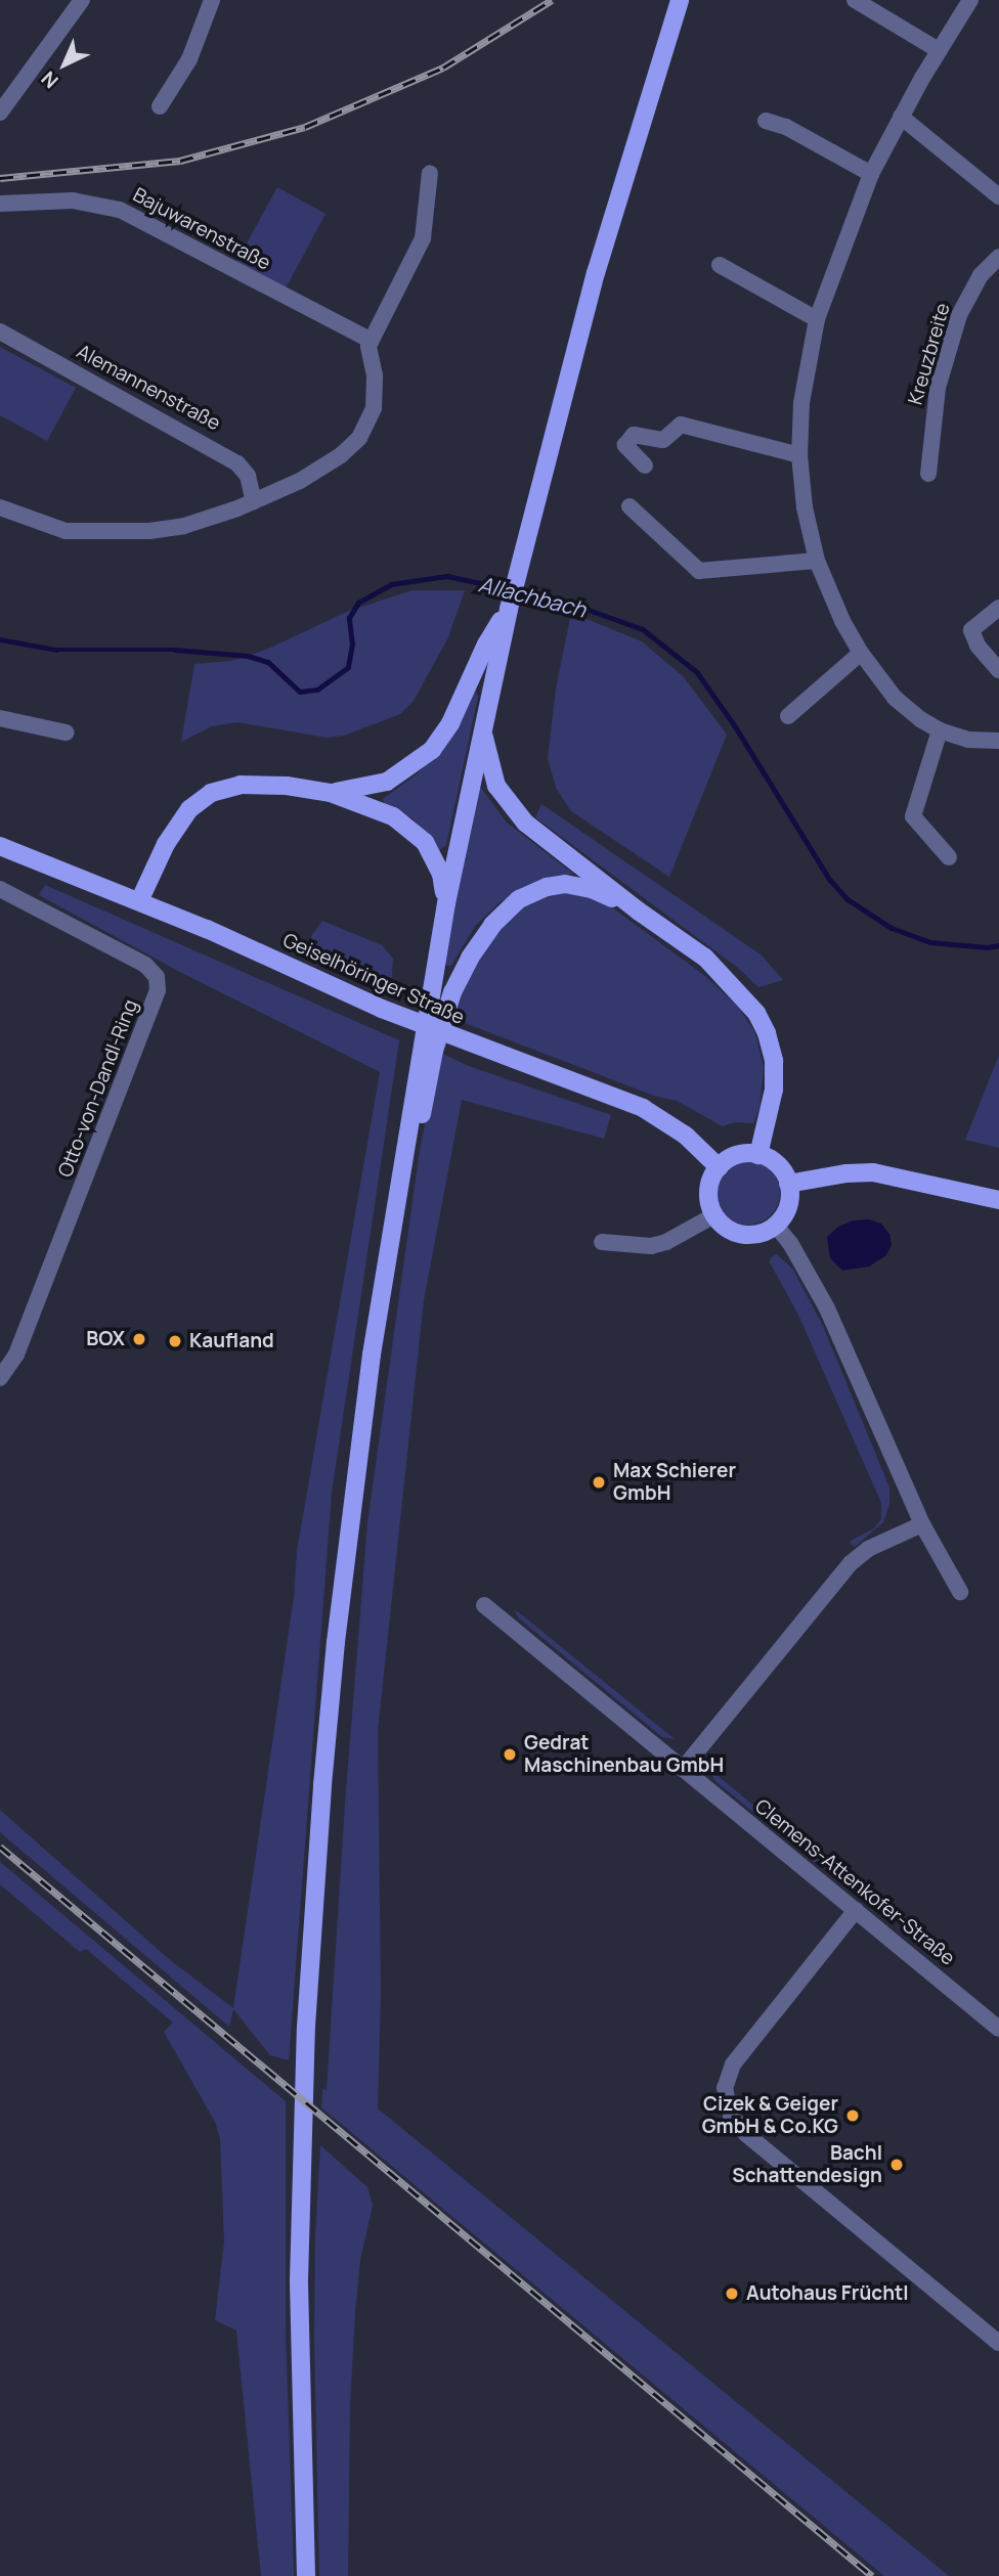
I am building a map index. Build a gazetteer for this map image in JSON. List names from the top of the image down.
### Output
{
  "streets": {
    "main road": ["Geiselhöringer Straße"],
    "street": [
      "Bajuwarenstraße",
      "Kreuzbreite",
      "Alemannenstraße",
      "Otto-von-Dandl-Ring",
      "Clemens-Attenkofer-Straße"
    ]
  },
  "water": ["Allachbach"],
  "places": [
    "BOX",
    "Kaufland",
    "Max Schierer GmbH",
    "Gedrat Maschinenbau GmbH",
    "Cizek & Geiger GmbH & Co.KG",
    "Bachl Schattendesign",
    "Autohaus Früchtl"
  ],
  "north": "bottom left"
}
